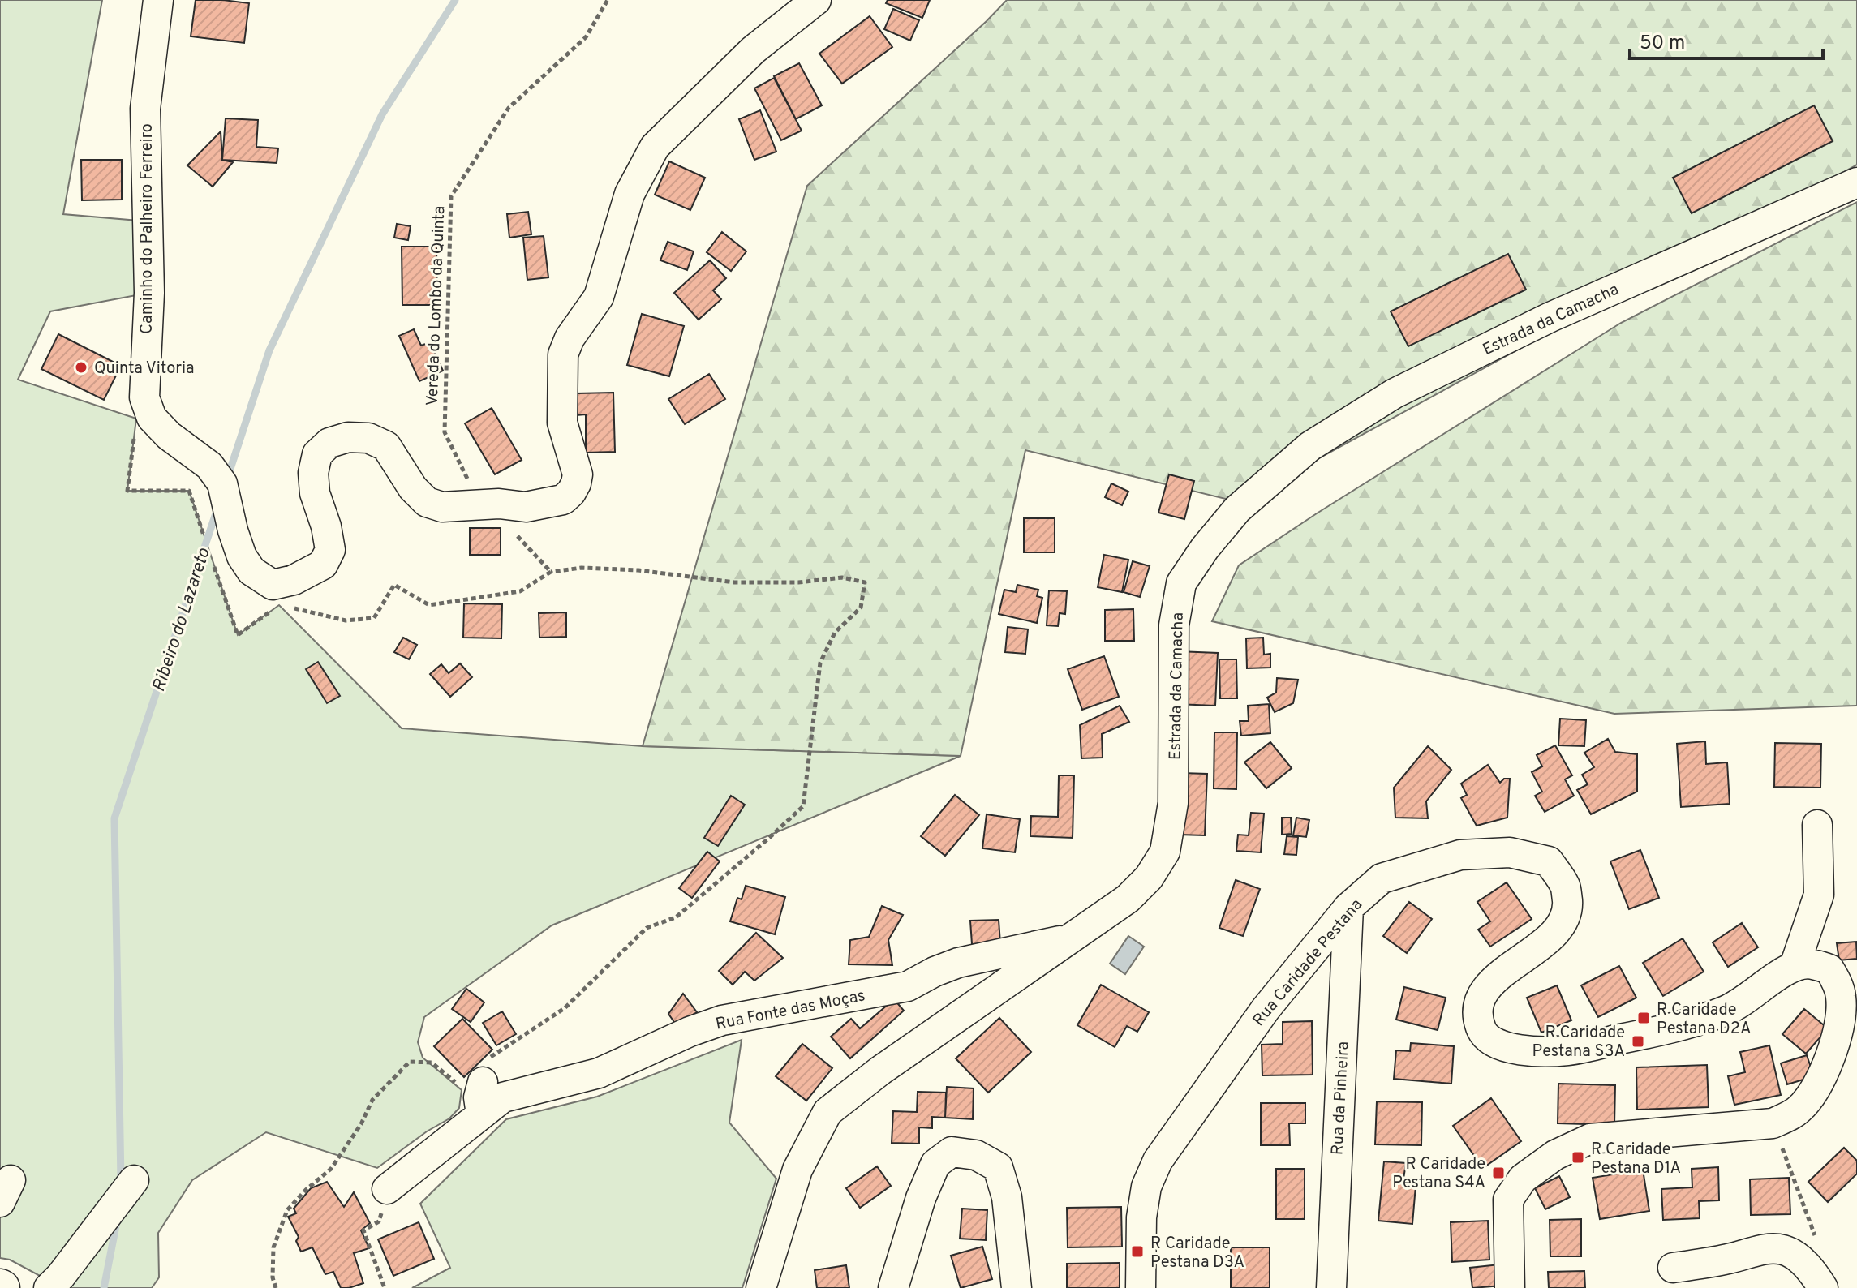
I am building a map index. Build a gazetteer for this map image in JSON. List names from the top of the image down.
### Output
{
  "streets": {
    "street": [
      "Caminho do Palheiro Ferreiro",
      "Estrada da Camacha",
      "Rua Caridade Pestana",
      "Rua Fonte das Moças",
      "Rua da Pinheira"
    ],
    "path": ["Vereda do Lombo da Quinta"]
  },
  "crossings": [
    ["Caminho do Palheiro Ferreiro", "Vereda do Lombo da Quinta"],
    ["Estrada da Camacha", "Rua Fonte das Moças"],
    ["Rua Caridade Pestana", "Rua da Pinheira"]
  ],
  "water": ["Ribeiro do Lazareto"],
  "places": {
    "other": ["Quinta Vitoria"],
    "transit": [
      "R Caridade Pestana D2A",
      "R Caridade Pestana S3A",
      "R Caridade Pestana D1A",
      "R Caridade Pestana S4A",
      "R Caridade Pestana D3A"
    ]
  },
  "scale_bar": "50 m"
}
